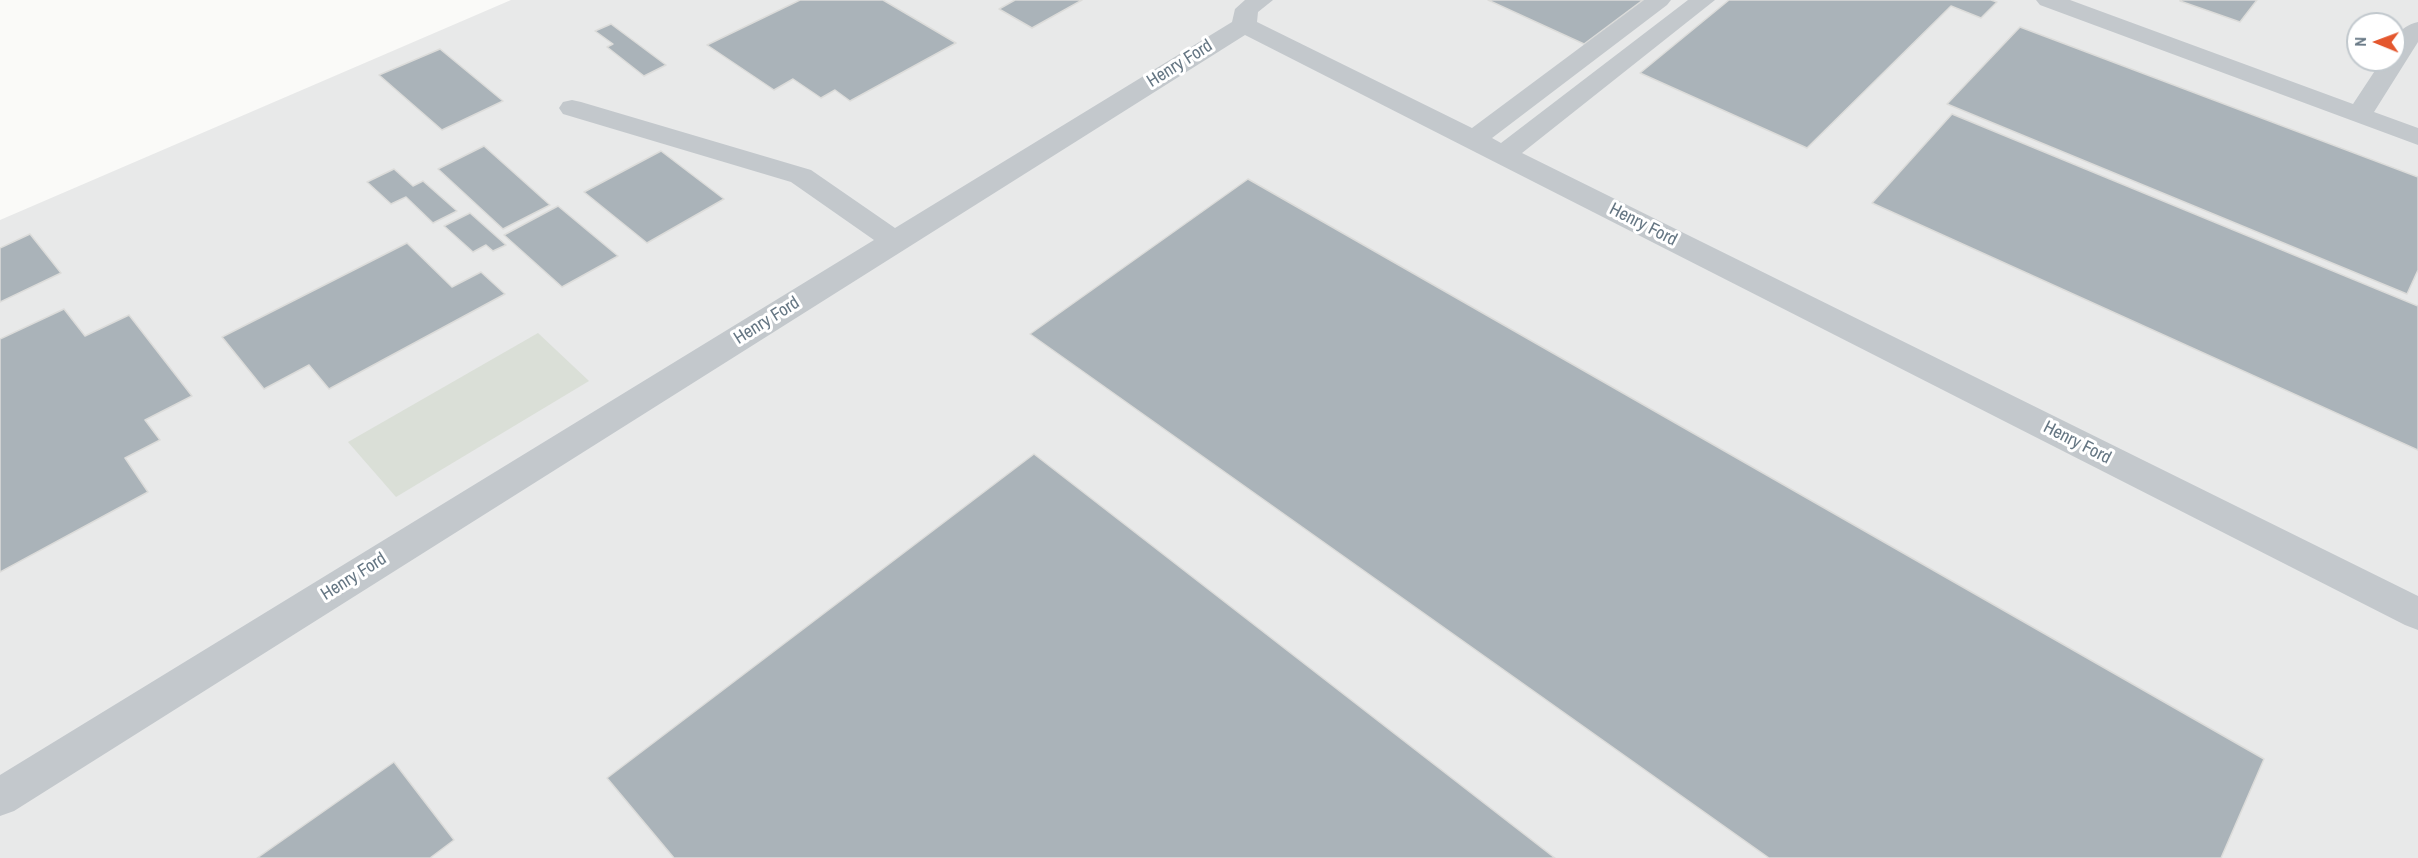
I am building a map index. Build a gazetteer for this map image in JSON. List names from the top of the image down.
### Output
{
  "streets": {
    "street": ["Henry Ford"]
  },
  "north": "left"
}
